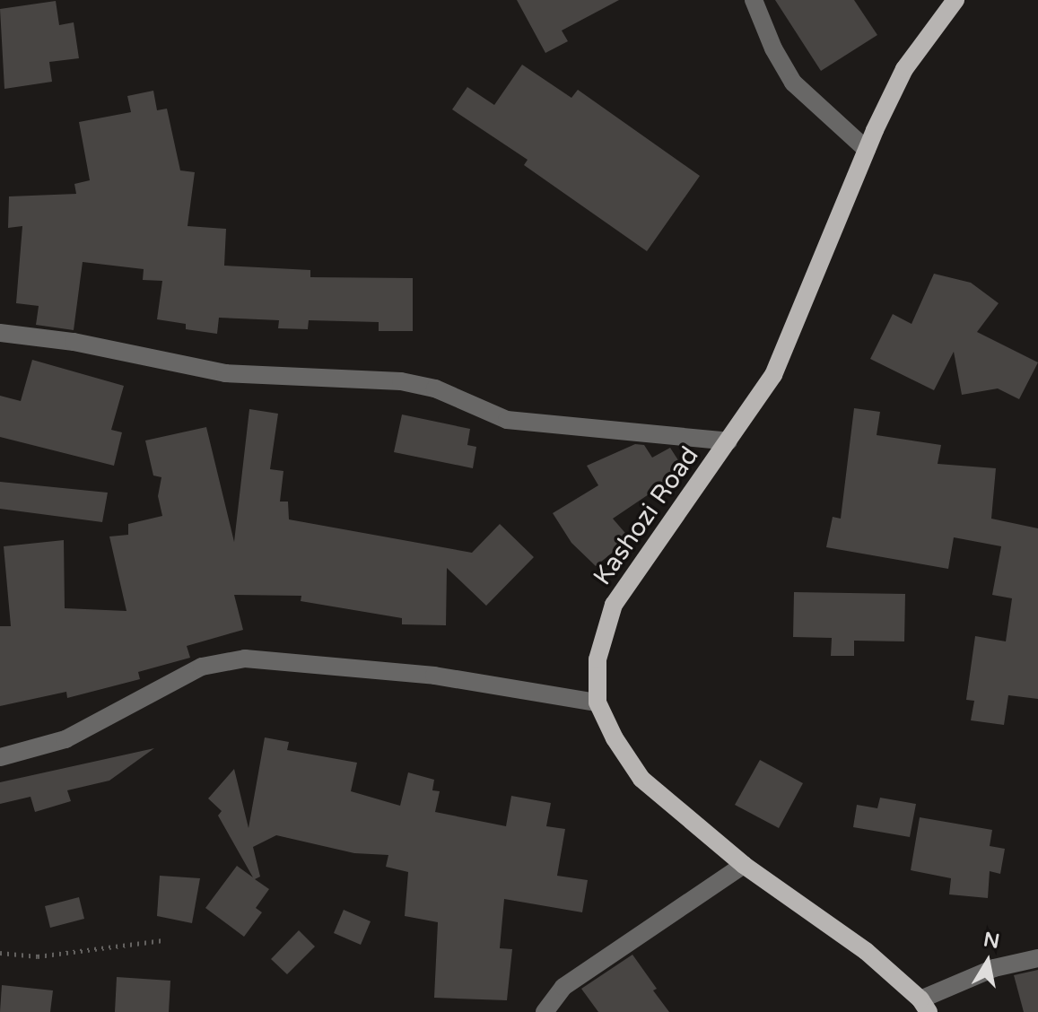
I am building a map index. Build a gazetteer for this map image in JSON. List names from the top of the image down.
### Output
{
  "streets": {
    "main road": ["Kashozi Road"]
  },
  "north": "top"
}
